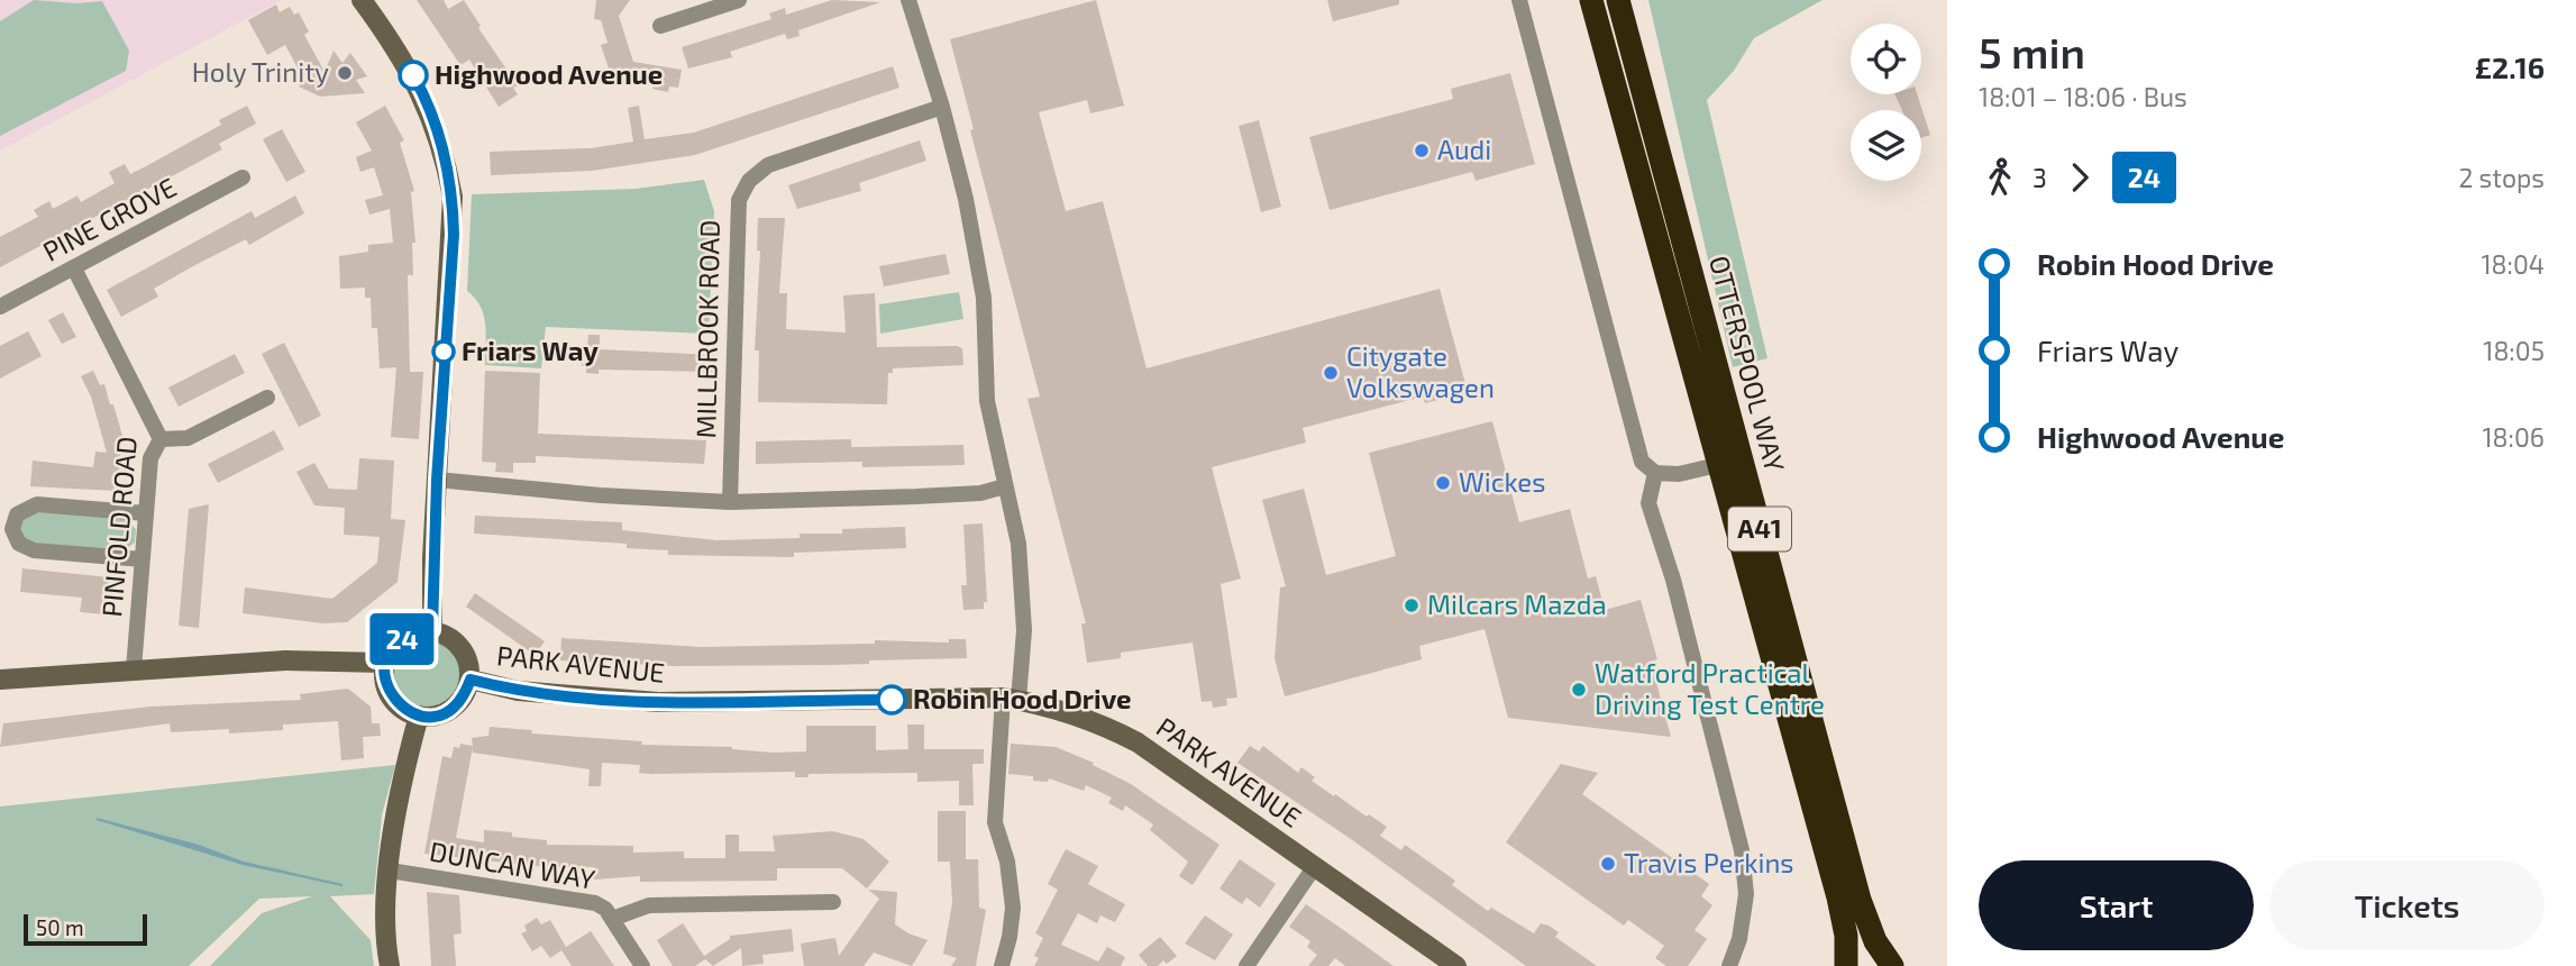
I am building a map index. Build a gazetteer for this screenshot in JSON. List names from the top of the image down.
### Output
{
  "streets": {
    "highway": ["OTTERSPOOL WAY", "A41"],
    "street": [
      "PINE GROVE",
      "MILLBROOK ROAD",
      "PINFOLD ROAD",
      "PARK AVENUE",
      "DUNCAN WAY"
    ]
  },
  "crossings": [
    ["PINE GROVE", "PINFOLD ROAD"]
  ],
  "places": [
    "Holy Trinity",
    "Highwood Avenue",
    "Audi",
    "Friars Way",
    "Citygate Volkswagen",
    "Wickes",
    "Milcars Mazda",
    "Watford Practical Driving Test Centre",
    "Robin Hood Drive",
    "Travis Perkins"
  ],
  "lines": ["bus line 24"],
  "scale_bar": "50 m",
  "page": {
    "on_map": "24",
    "heading": ["5 min", "18:01 – 18:06 · Bus", "£2.16"],
    "legs": ["3", "24", "2 stops"],
    "list": [
      {
        "name": "Robin Hood Drive",
        "value": "18:04"
      },
      {
        "name": "Friars Way",
        "value": "18:05"
      },
      {
        "name": "Highwood Avenue",
        "value": "18:06"
      }
    ],
    "buttons": ["Start", "Tickets"],
    "scale": "50 m"
  }
}
